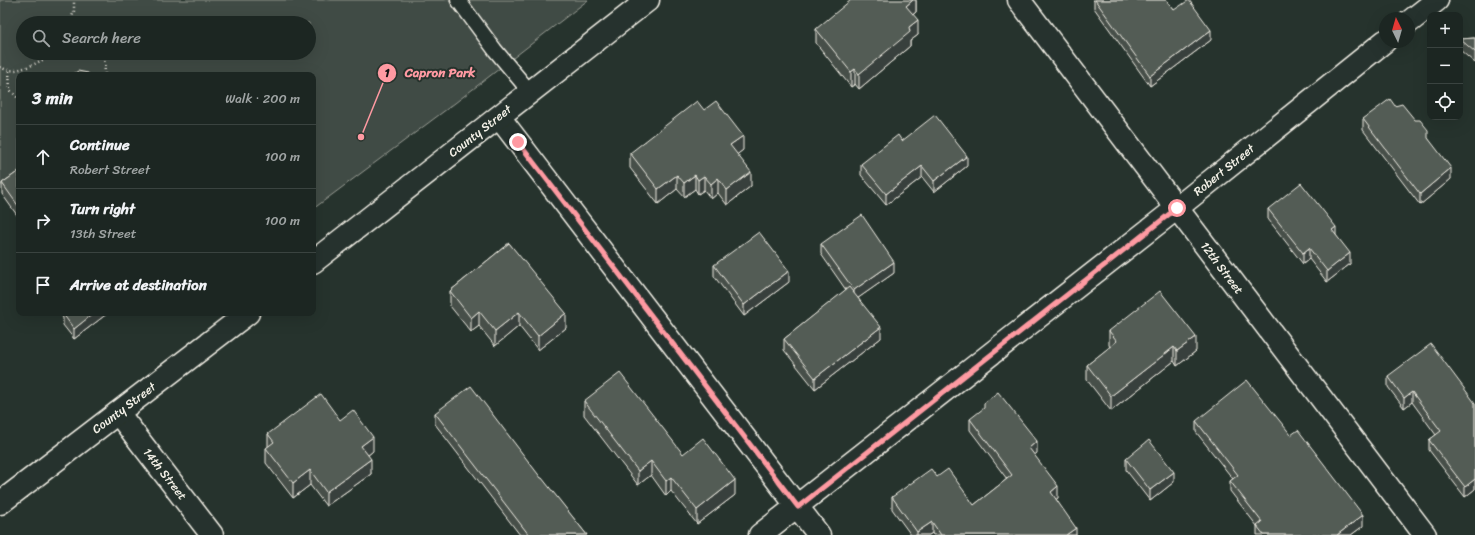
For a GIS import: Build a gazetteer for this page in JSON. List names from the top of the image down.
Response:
{
  "streets": {
    "main road": [
      "County Street",
      "Robert Street",
      "12th Street",
      "14th Street"
    ]
  },
  "crossings": [
    ["County Street", "14th Street"],
    ["Robert Street", "12th Street"]
  ],
  "places": ["Capron Park"],
  "north": "top",
  "page": {
    "map_buttons": ["+", "−"],
    "search": "Search here",
    "heading": ["3 min", "Walk · 200 m"],
    "list": [
      ["Continue", "Robert Street", "100 m"],
      ["Turn right", "13th Street", "100 m"],
      "Arrive at destination"
    ]
  }
}
